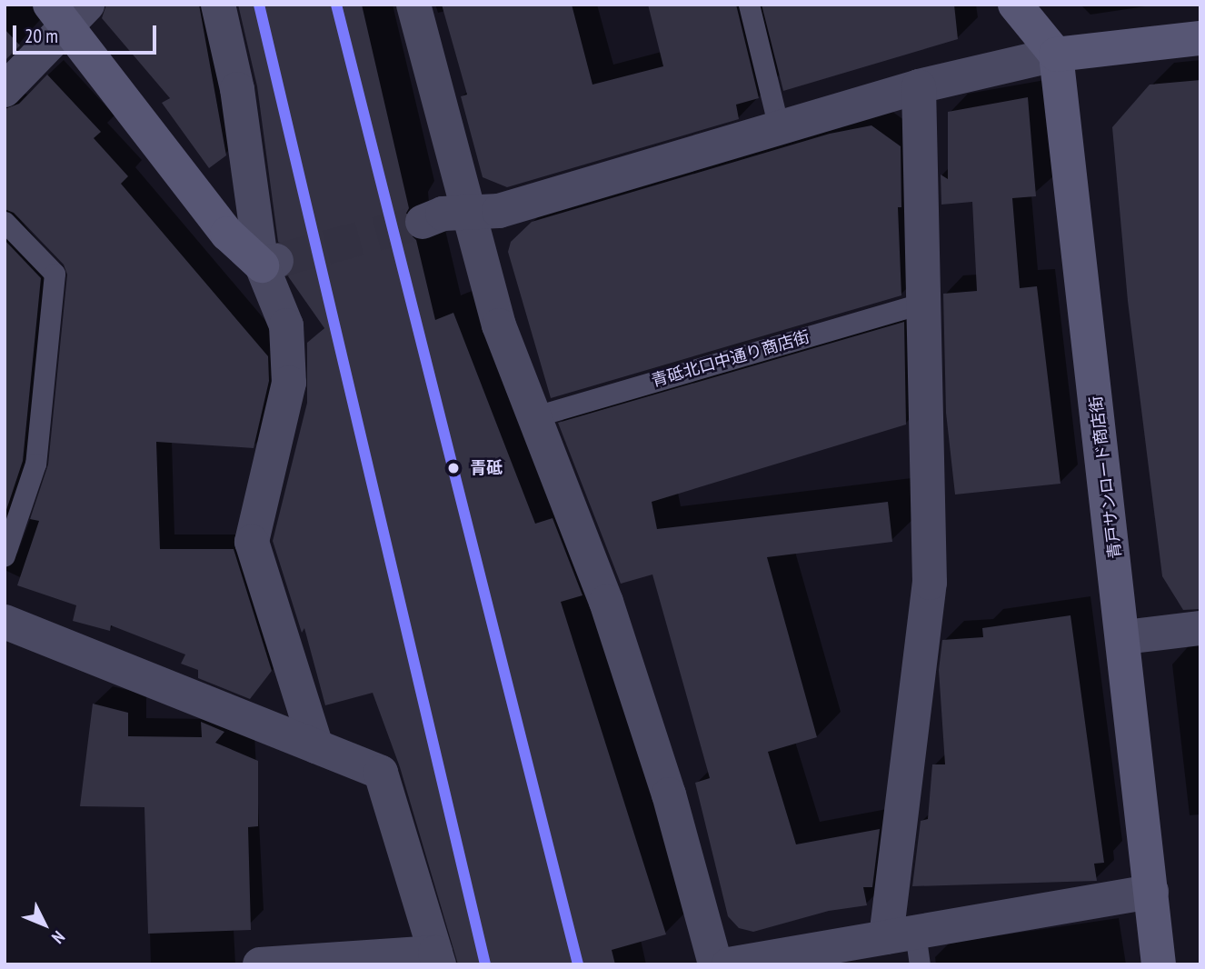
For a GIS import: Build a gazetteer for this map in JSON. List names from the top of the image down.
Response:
{
  "streets": {
    "street": ["青戸サンロード商店街"],
    "lane": ["青砥北口中通り商店街"]
  },
  "places": ["青砥"],
  "scale_bar": "20 m",
  "north": "bottom right"
}
